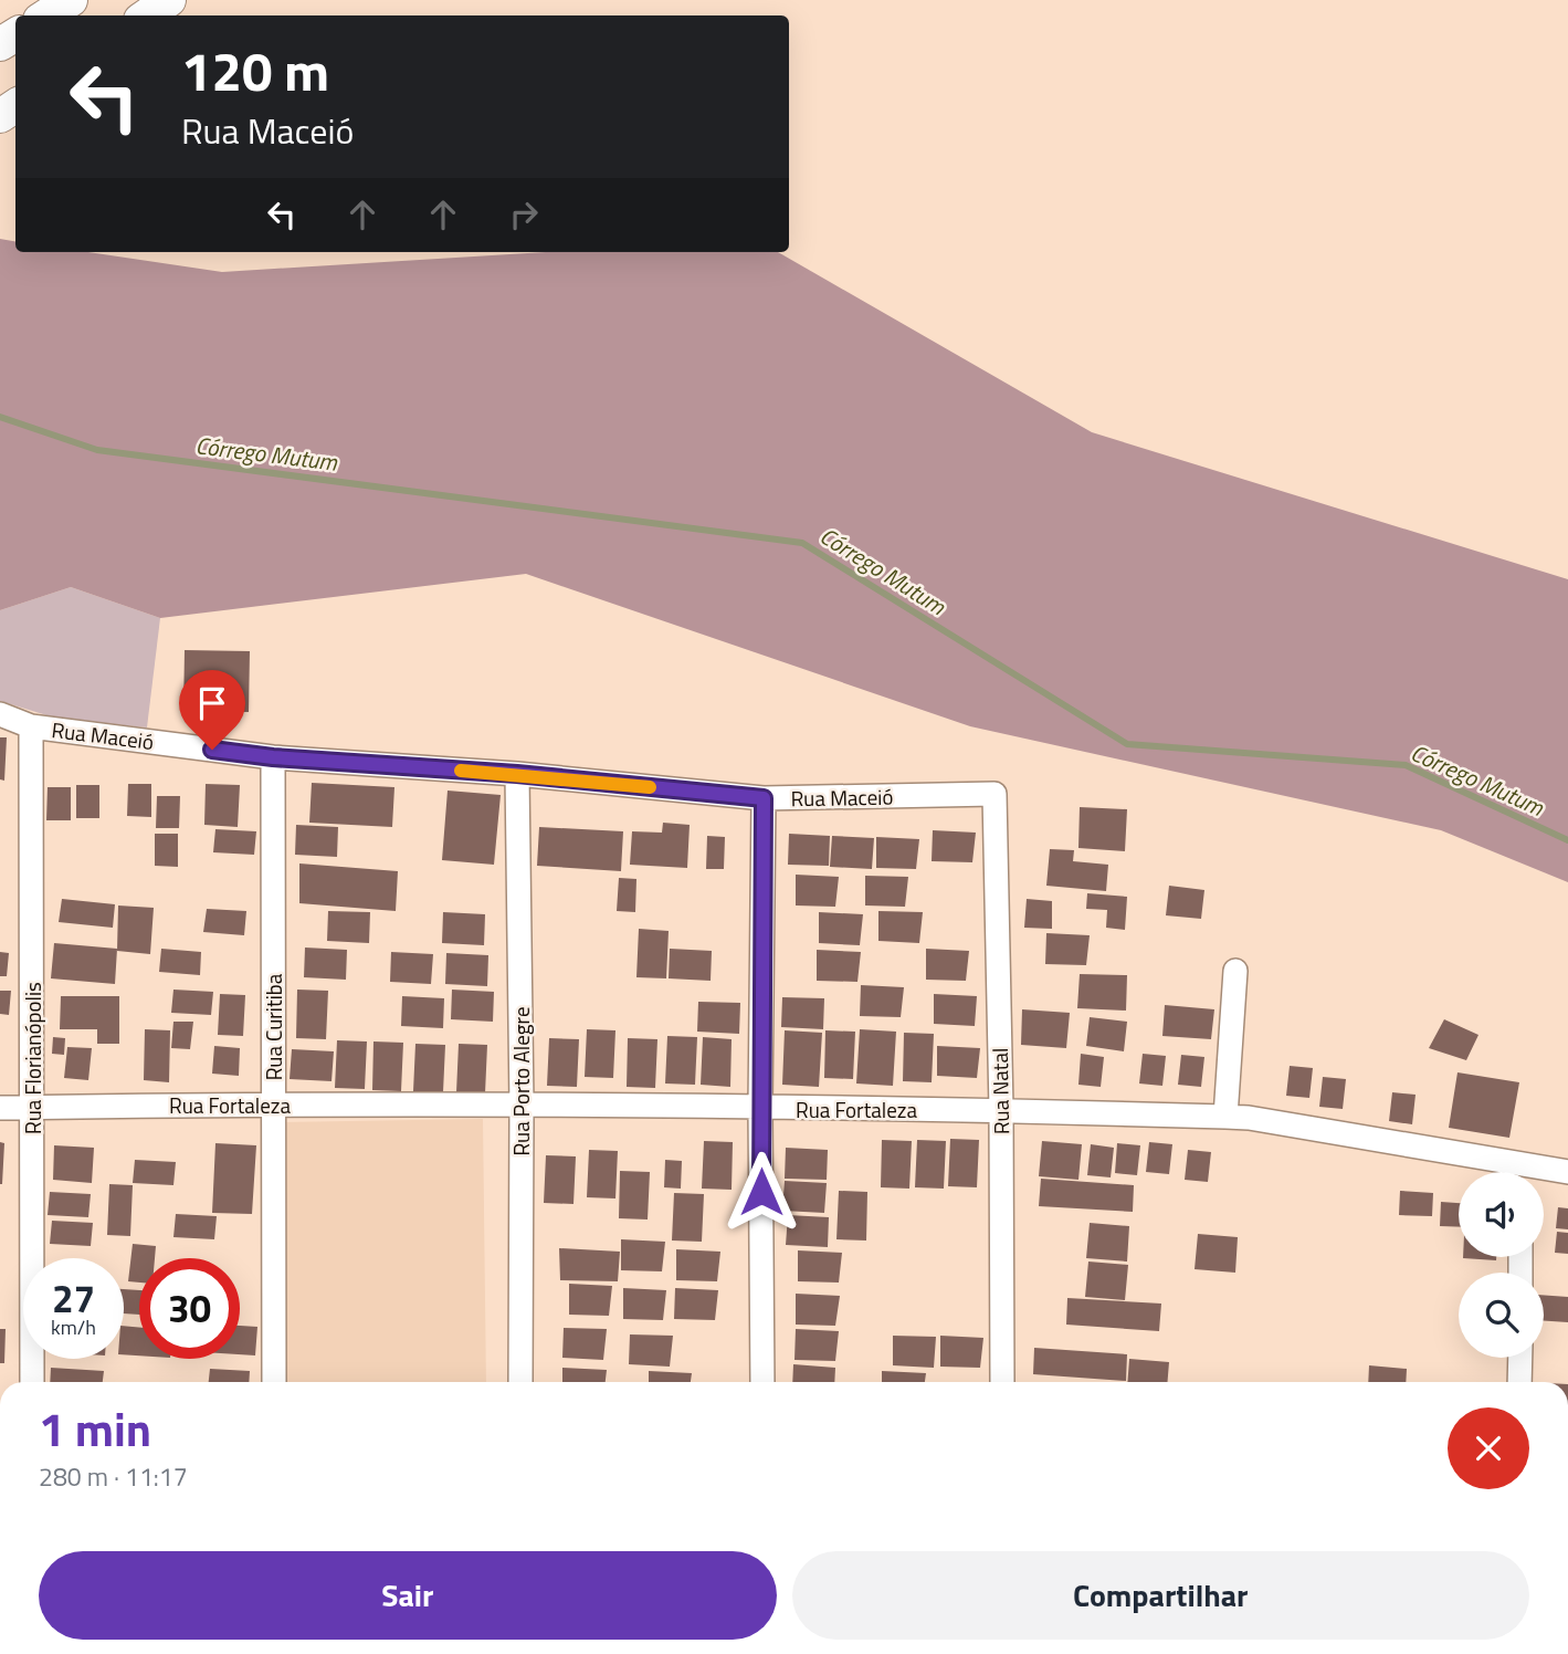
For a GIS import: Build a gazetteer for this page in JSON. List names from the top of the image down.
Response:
{
  "streets": {
    "street": [
      "Rua Maceió",
      "Rua Curitiba",
      "Rua Florianópolis",
      "Rua Porto Alegre",
      "Rua Natal",
      "Rua Fortaleza"
    ]
  },
  "crossings": [
    ["Rua Maceió", "Rua Curitiba"],
    ["Rua Maceió", "Rua Florianópolis"],
    ["Rua Maceió", "Rua Porto Alegre"],
    ["Rua Maceió", "Rua Natal"],
    ["Rua Curitiba", "Rua Fortaleza"],
    ["Rua Florianópolis", "Rua Fortaleza"],
    ["Rua Porto Alegre", "Rua Fortaleza"],
    ["Rua Natal", "Rua Fortaleza"]
  ],
  "water": ["Córrego Mutum"],
  "page": {
    "turn": ["120 m", "Rua Maceió"],
    "speed": "27 km/h",
    "limit": "30",
    "heading": ["1 min", "280 m · 11:17"],
    "buttons": ["Sair", "Compartilhar"]
  }
}
